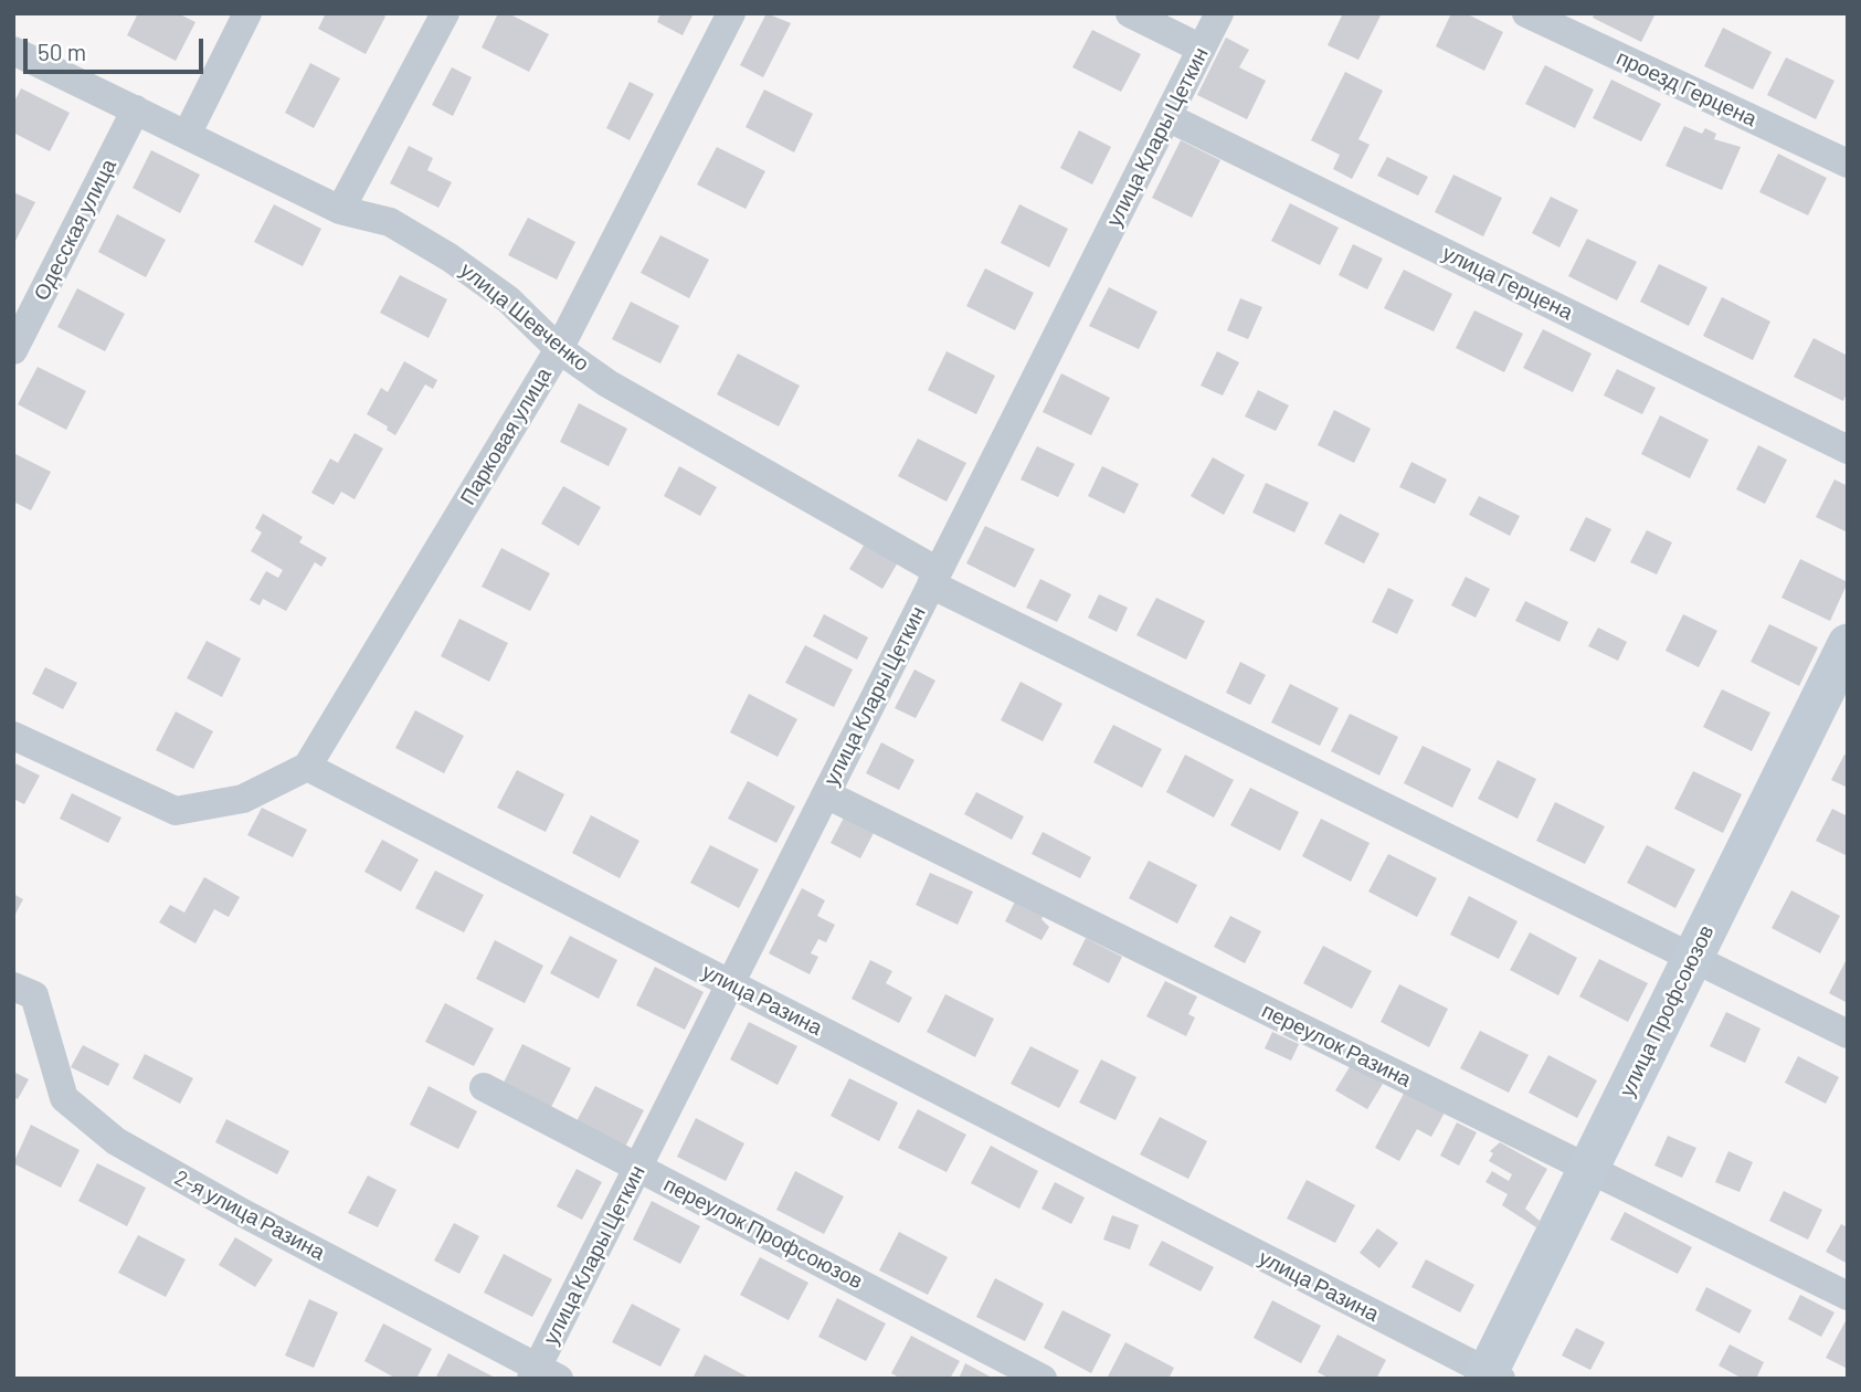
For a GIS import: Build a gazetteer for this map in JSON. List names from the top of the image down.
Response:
{
  "streets": {
    "street": [
      "проезд Герцена",
      "улица Клары Цеткин",
      "Одесская улица",
      "улица Герцена",
      "улица Шевченко",
      "Парковая улица",
      "улица Разина",
      "улица Профсоюзов",
      "переулок Разина",
      "2-я улица Разина",
      "переулок Профсоюзов"
    ]
  },
  "crossings": [
    ["улица Клары Цеткин", "улица Герцена"],
    ["улица Клары Цеткин", "улица Шевченко"],
    ["улица Клары Цеткин", "улица Разина"],
    ["улица Клары Цеткин", "переулок Разина"],
    ["улица Клары Цеткин", "2-я улица Разина"],
    ["улица Клары Цеткин", "переулок Профсоюзов"],
    ["Одесская улица", "улица Шевченко"],
    ["улица Шевченко", "Парковая улица"],
    ["улица Шевченко", "улица Профсоюзов"],
    ["Парковая улица", "улица Разина"],
    ["улица Разина", "улица Профсоюзов"],
    ["улица Профсоюзов", "переулок Разина"]
  ],
  "scale_bar": "50 m"
}
